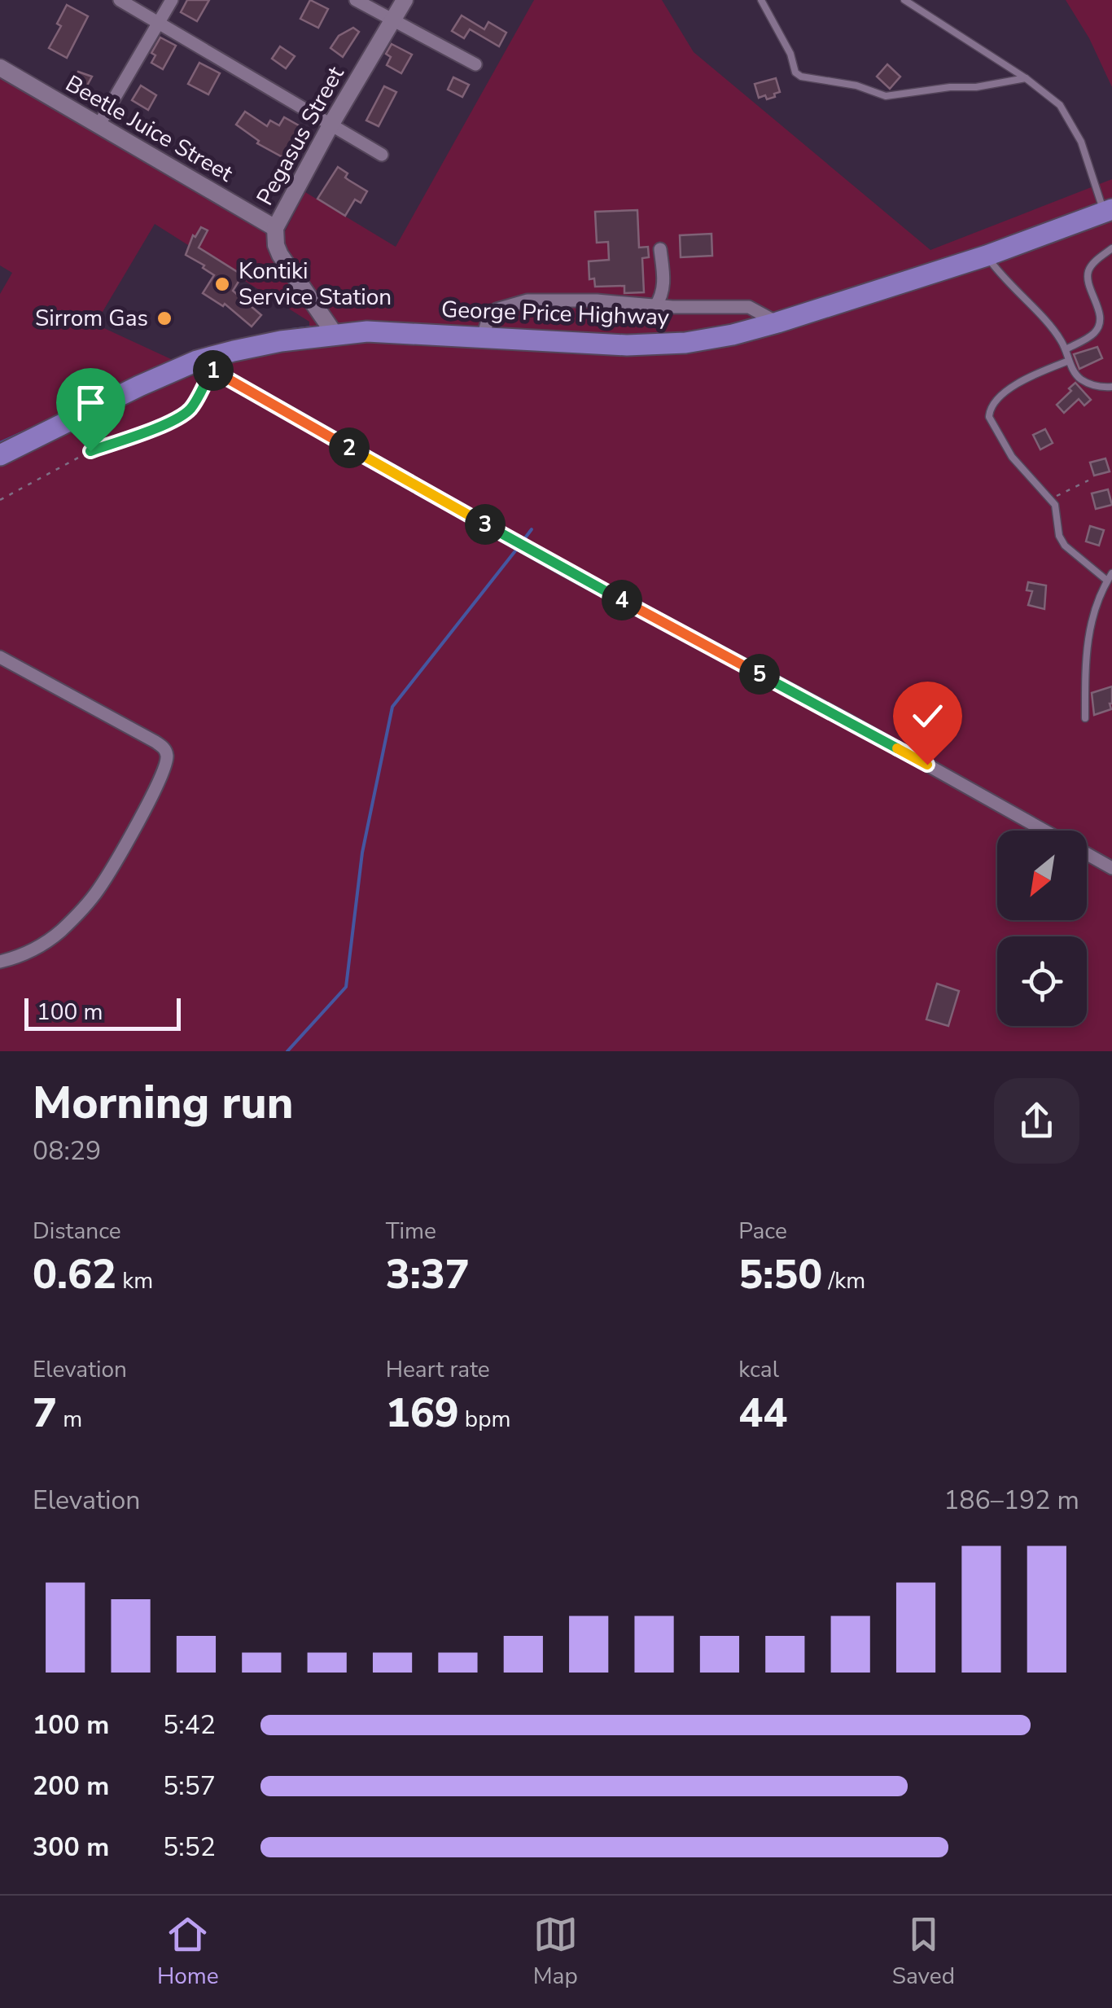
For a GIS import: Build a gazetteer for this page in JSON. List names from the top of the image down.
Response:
{
  "streets": {
    "highway": ["George Price Highway"],
    "street": ["Beetle Juice Street", "Pegasus Street"]
  },
  "crossings": [
    ["Beetle Juice Street", "Pegasus Street"],
    ["Pegasus Street", "George Price Highway"]
  ],
  "places": ["Kontiki Service Station", "Sirrom Gas"],
  "scale_bar": "100 m",
  "north": "bottom left",
  "page": {
    "pins": [
      "1",
      "2",
      "3",
      "4",
      "5"
    ],
    "scale": "100 m",
    "heading": ["Morning run", "08:29"],
    "stats": [
      ["Distance", "0.62 km"],
      ["Time", "3:37"],
      ["Pace", "5:50 /km"],
      ["Elevation", "7 m"],
      ["Heart rate", "169 bpm"],
      ["kcal", "44"]
    ],
    "chart": ["Elevation", "186–192 m"],
    "list": [
      {
        "name": "100 m",
        "note": "5:42"
      },
      {
        "name": "200 m",
        "note": "5:57"
      },
      {
        "name": "300 m",
        "note": "5:52"
      }
    ],
    "tabs": ["Home", "Map", "Saved"]
  }
}
